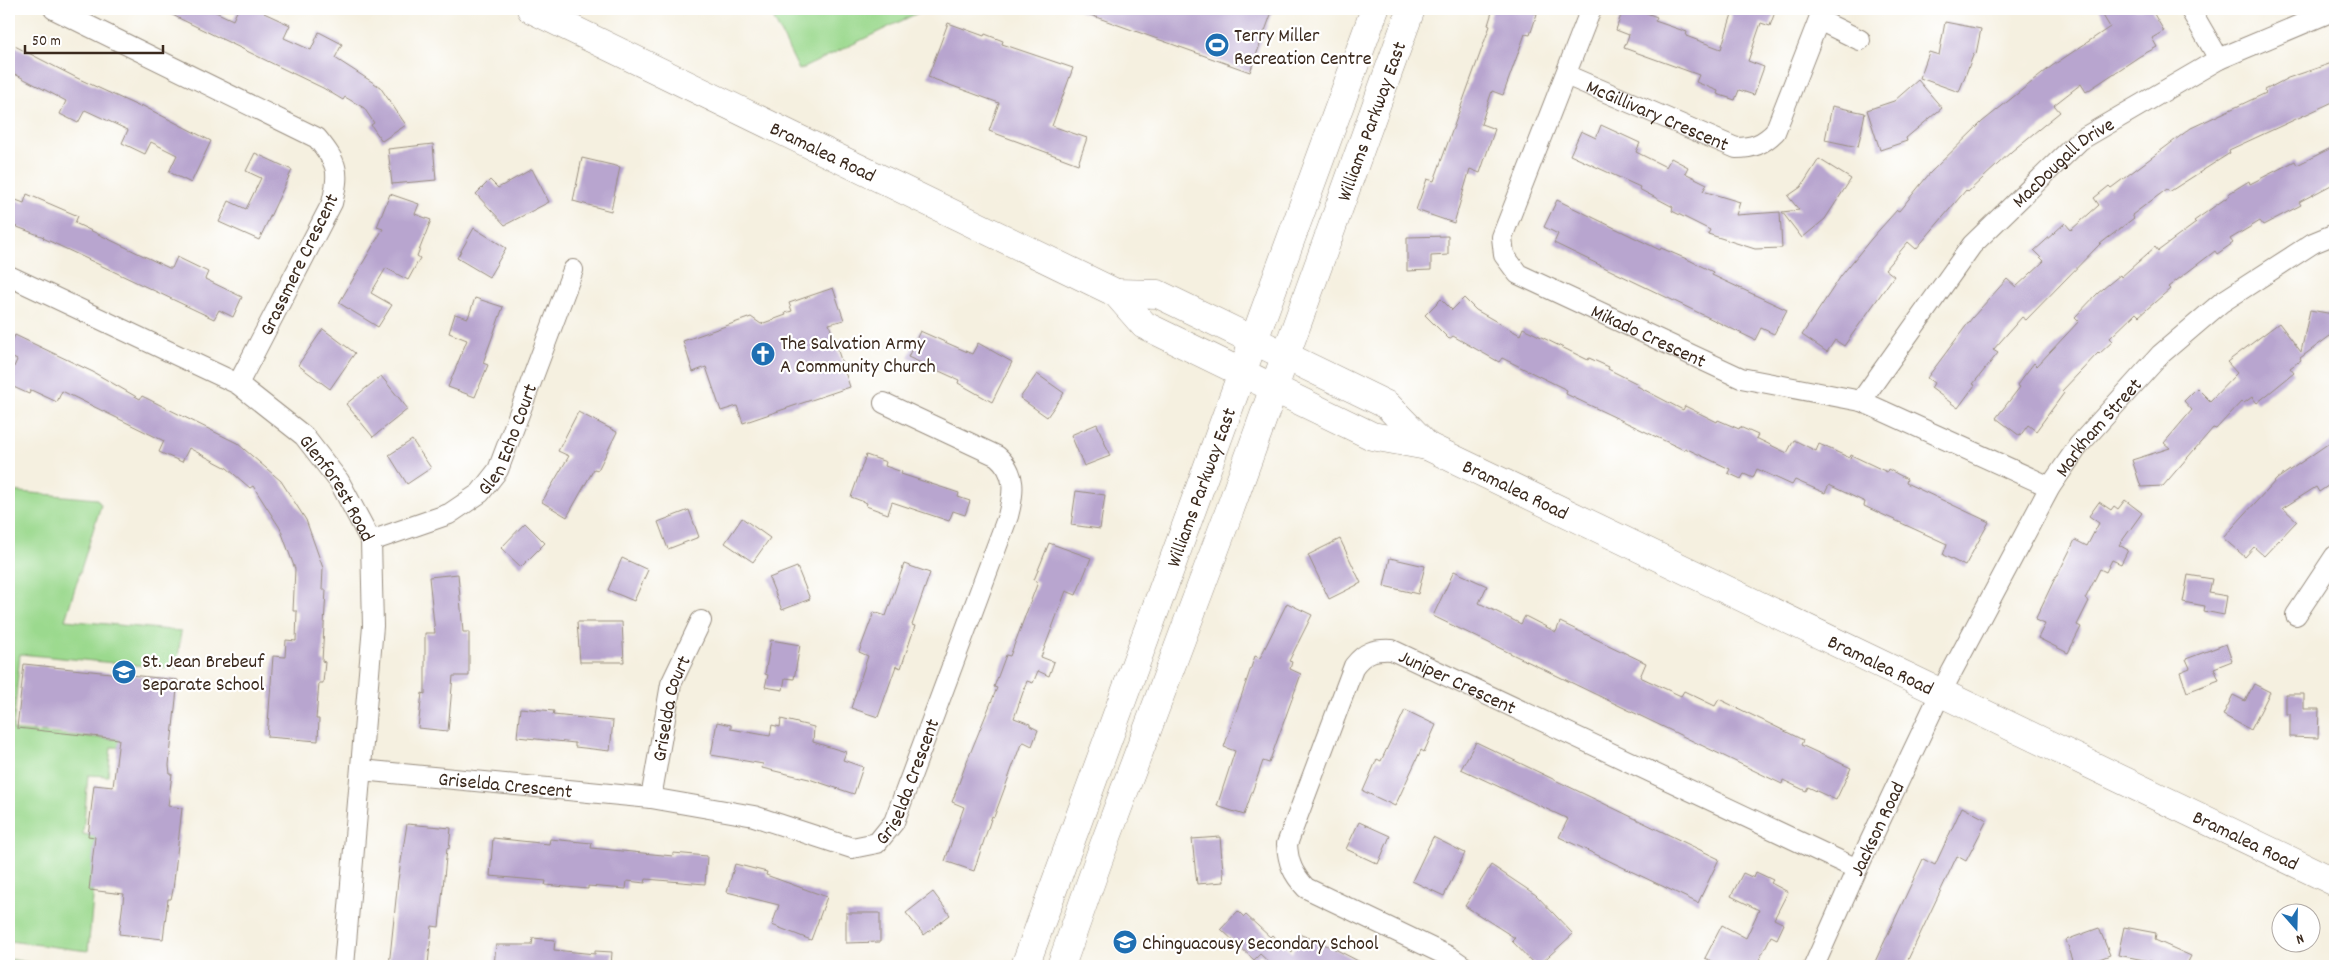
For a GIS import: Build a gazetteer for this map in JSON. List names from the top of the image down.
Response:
{
  "streets": {
    "main road": ["Williams Parkway East", "Bramalea Road"],
    "street": [
      "McGillivary Crescent",
      "MacDougall Drive",
      "Grassmere Crescent",
      "Mikado Crescent",
      "Markham Street",
      "Glen Echo Court",
      "Glenforest Road",
      "Juniper Crescent",
      "Griselda Court",
      "Griselda Crescent",
      "Jackson Road"
    ]
  },
  "crossings": [
    ["McGillivary Crescent", "Mikado Crescent"],
    ["Williams Parkway East", "Bramalea Road"],
    ["Bramalea Road", "Markham Street"],
    ["Bramalea Road", "Jackson Road"],
    ["MacDougall Drive", "Mikado Crescent"],
    ["Grassmere Crescent", "Glenforest Road"],
    ["Mikado Crescent", "Markham Street"],
    ["Markham Street", "Jackson Road"],
    ["Glen Echo Court", "Glenforest Road"],
    ["Glenforest Road", "Griselda Crescent"],
    ["Juniper Crescent", "Jackson Road"],
    ["Griselda Court", "Griselda Crescent"]
  ],
  "places": {
    "sports": ["Terry Miller Recreation Centre"],
    "church": ["The Salvation Army A Community Church"],
    "school or university": ["St. Jean Brebeuf Separate School", "Chinguacousy Secondary School"]
  },
  "scale_bar": "50 m",
  "north": "bottom"
}
